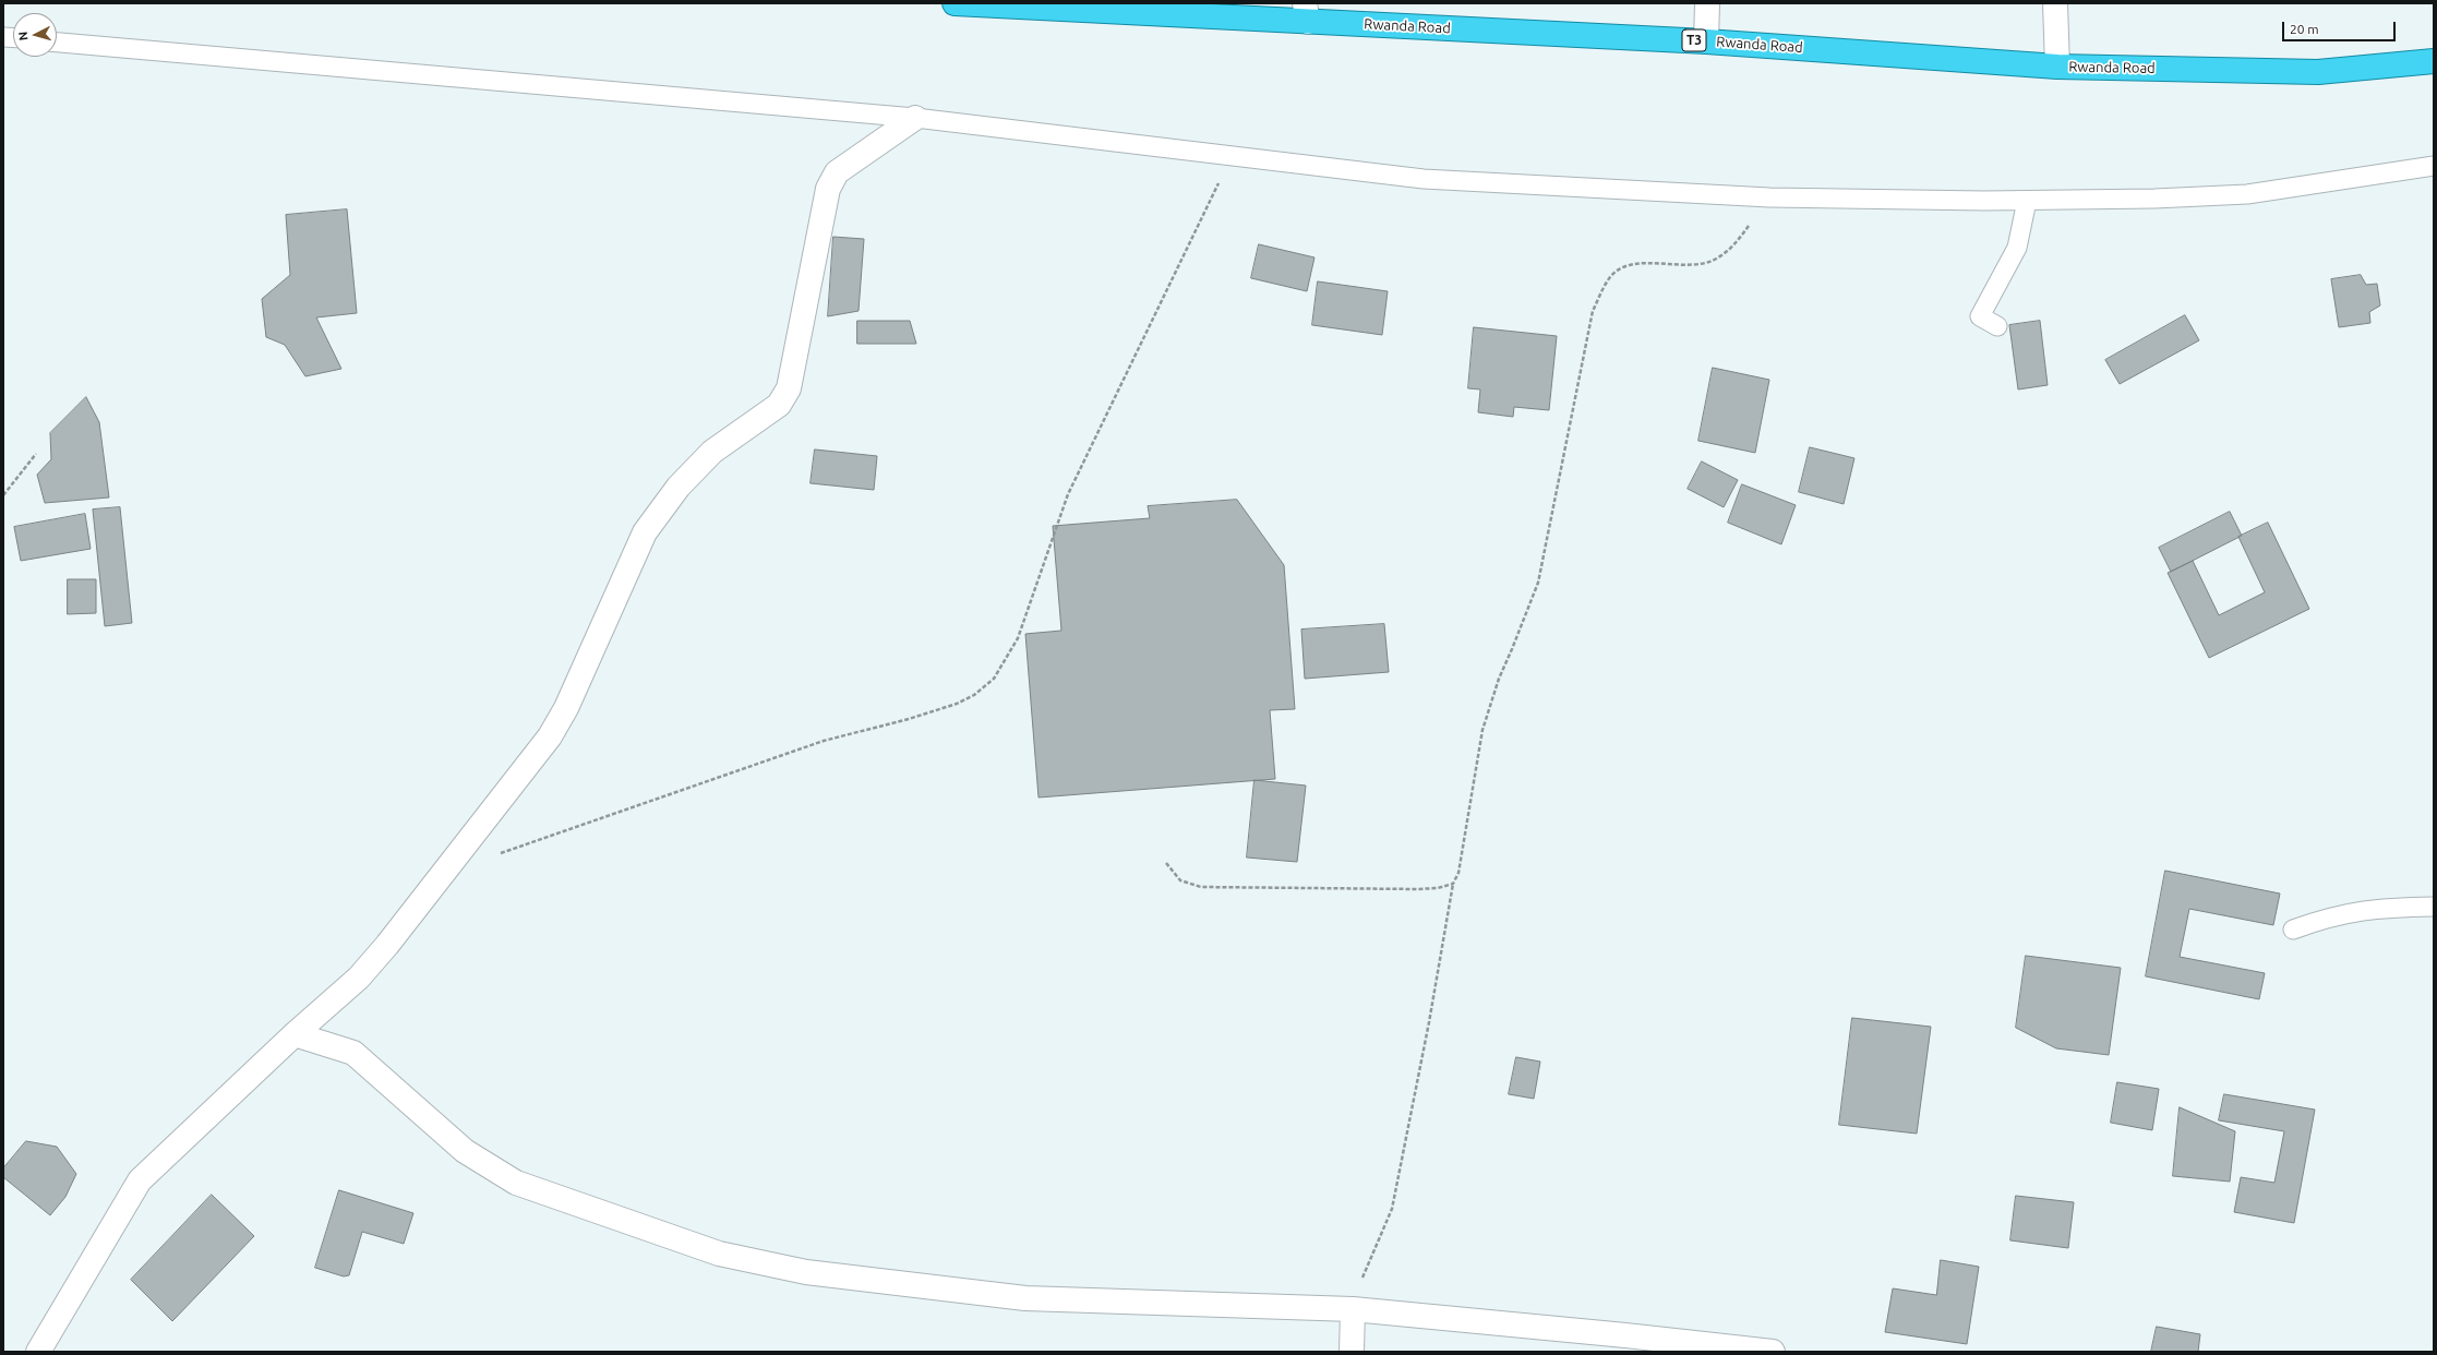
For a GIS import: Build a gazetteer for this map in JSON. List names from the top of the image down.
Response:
{
  "streets": {
    "highway": ["Rwanda Road", "T3"]
  },
  "scale_bar": "20 m",
  "north": "left"
}
